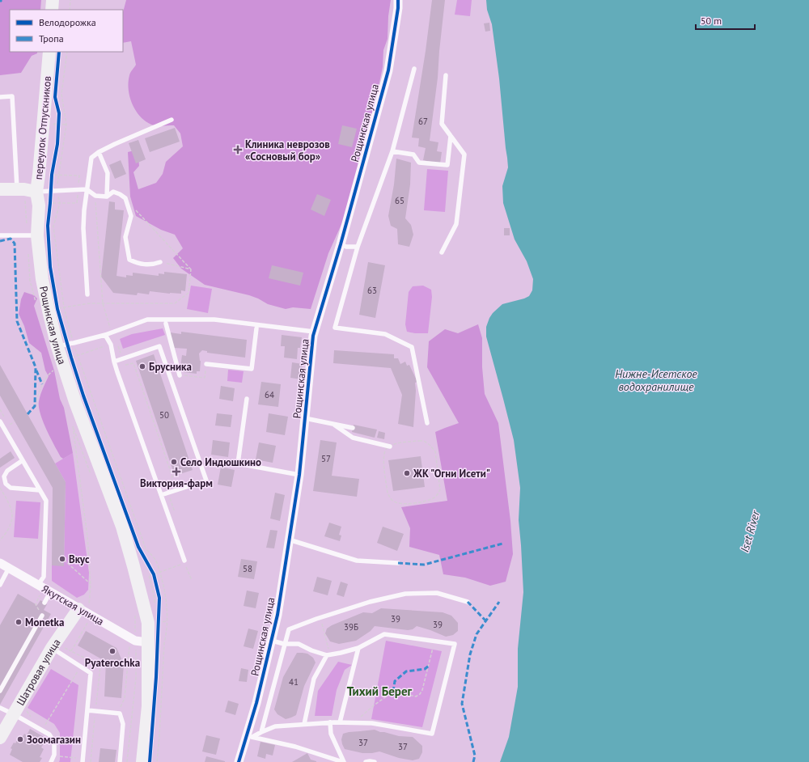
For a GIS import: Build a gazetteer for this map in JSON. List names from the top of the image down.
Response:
{
  "streets": {
    "street": [
      "Рощинская улица",
      "переулок Отпускников",
      "Якутская улица",
      "Шатровая улица"
    ]
  },
  "crossings": [
    ["Рощинская улица", "переулок Отпускников"],
    ["Рощинская улица", "Якутская улица"],
    ["Якутская улица", "Шатровая улица"]
  ],
  "districts": ["Тихий Берег"],
  "water": ["Нижне-Исетское водохранилище", "Iset River"],
  "places": {
    "health": ["Клиника неврозов «Сосновый бор»", "Виктория-фарм"],
    "other": [
      "Брусника",
      "Село Индюшкино",
      "ЖК \"Огни Исети\"",
      "Вкус",
      "Monetka",
      "Pyaterochka",
      "Зоомагазин"
    ]
  },
  "house_numbers": [
    "67",
    "65",
    "63",
    "64",
    "50",
    "57",
    "58",
    "39",
    "39",
    "39Б",
    "41",
    "37",
    "37"
  ],
  "legend": ["Велодорожка", "Тропа"],
  "scale_bar": "50 m"
}
